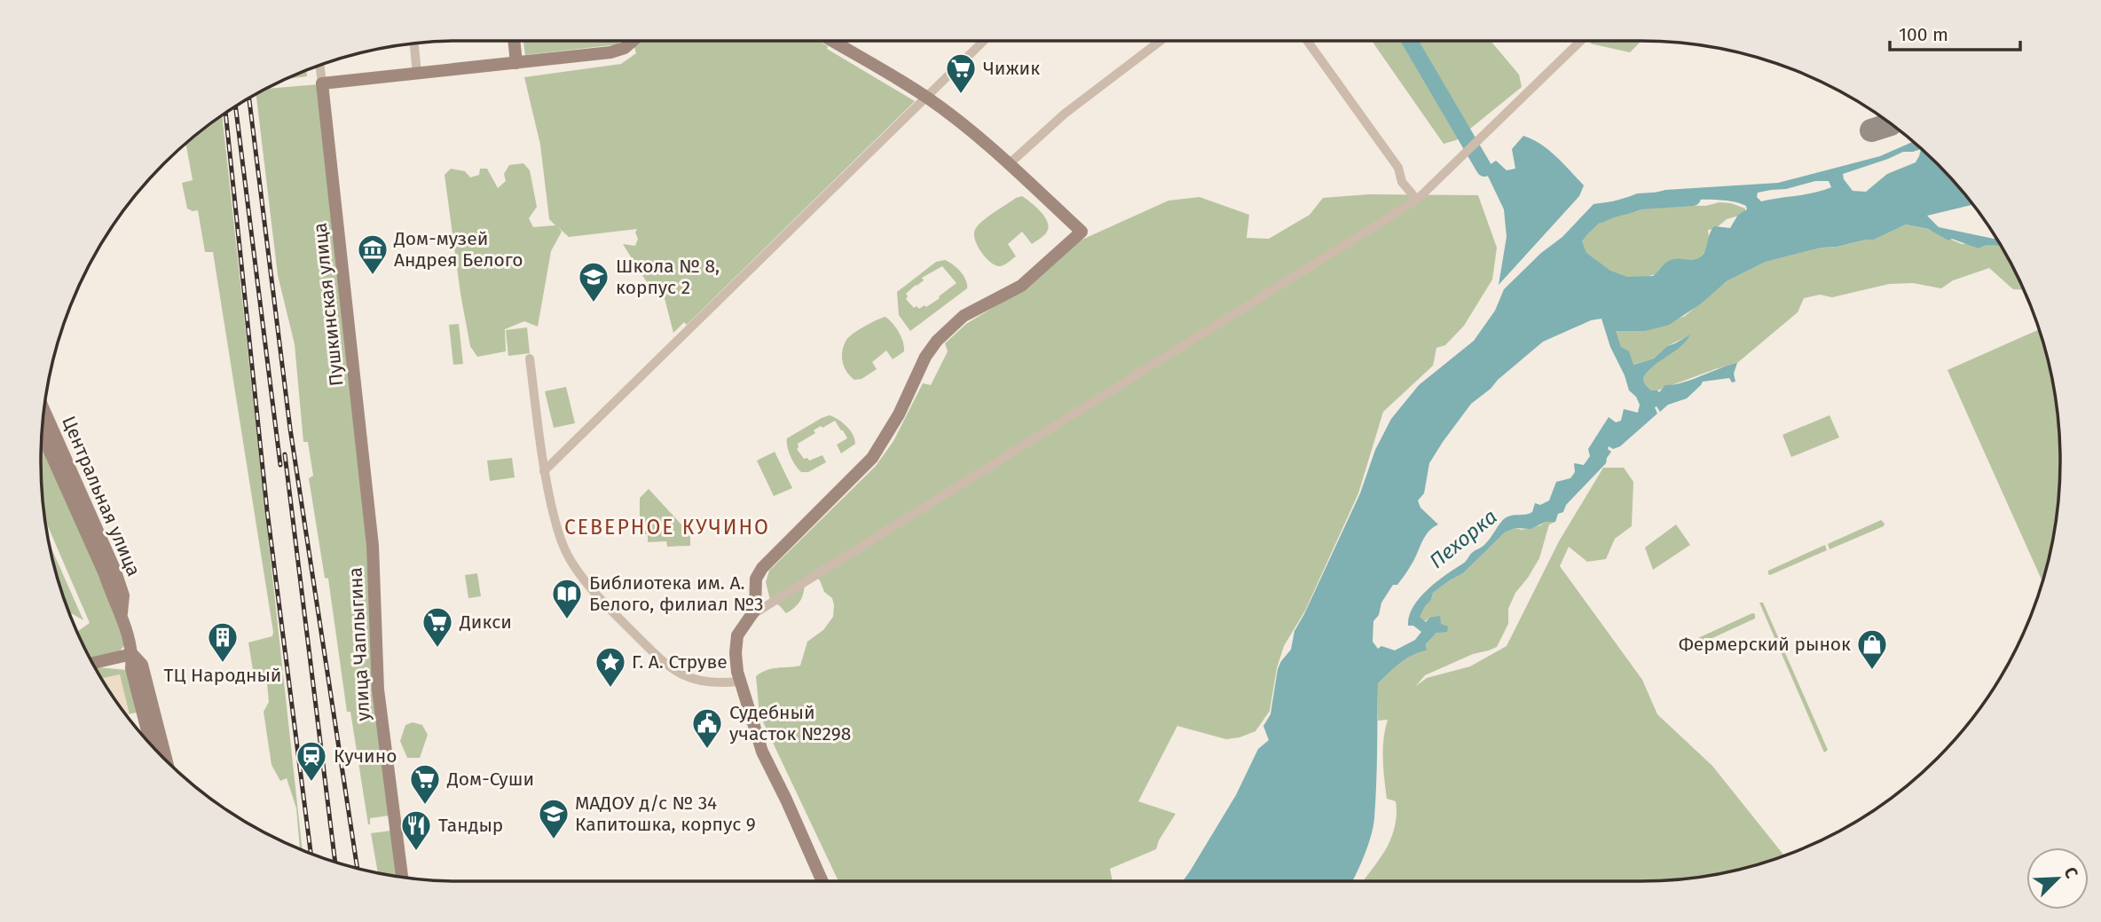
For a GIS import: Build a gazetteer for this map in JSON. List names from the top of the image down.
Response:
{
  "streets": {
    "street": ["Пушкинская улица", "Центральная улица", "улица Чаплыгина"]
  },
  "crossings": [
    ["Пушкинская улица", "улица Чаплыгина"]
  ],
  "districts": ["СЕВЕРНОЕ КУЧИНО"],
  "water": ["Пехорка"],
  "places": {
    "supermarket": ["Чижик", "Дикси", "Дом-Суши"],
    "museum": ["Дом-музей Андрея Белого"],
    "school or university": ["Школа № 8, корпус 2", "МАДОУ д/с № 34 Капитошка, корпус 9"],
    "library": ["Библиотека им. А. Белого, филиал №3"],
    "building": ["ТЦ Народный"],
    "shop": ["Фермерский рынок"],
    "place": ["Г. А. Струве"],
    "public building": ["Судебный участок №298"],
    "station": ["Кучино"],
    "restaurant": ["Тандыр"]
  },
  "scale_bar": "100 m",
  "north": "top right"
}
